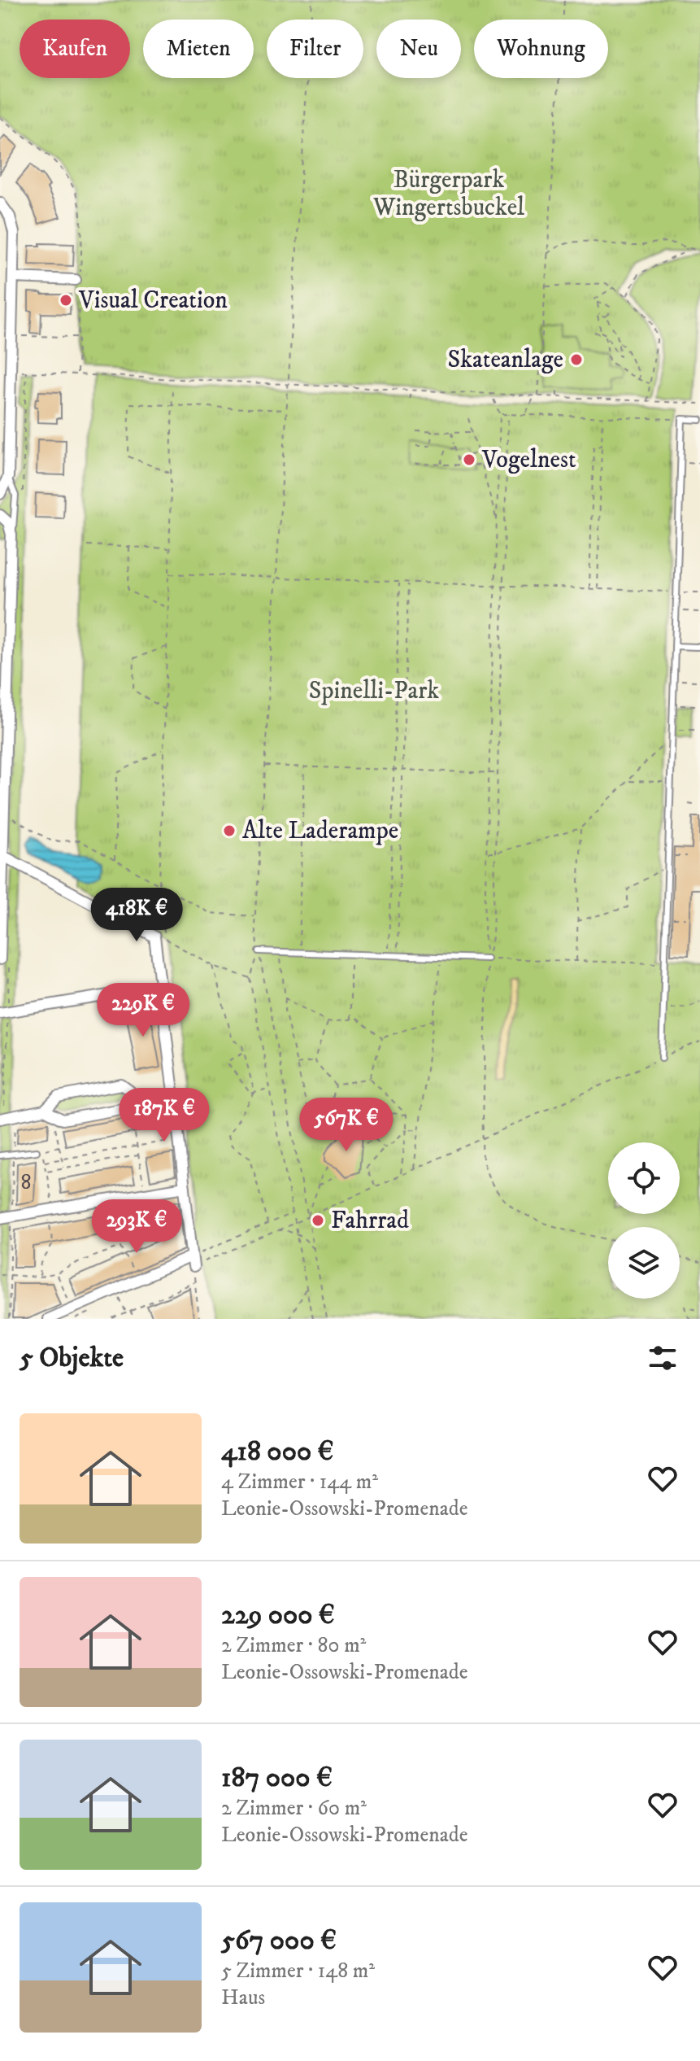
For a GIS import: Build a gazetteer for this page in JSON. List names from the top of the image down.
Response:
{
  "parks": ["Bürgerpark Wingertsbuckel", "Spinelli-Park"],
  "places": [
    "Visual Creation",
    "Skateanlage",
    "Vogelnest",
    "Alte Laderampe",
    "Fahrrad"
  ],
  "house_numbers": ["8"],
  "page": {
    "chip": [
      "Kaufen",
      "Mieten",
      "Filter",
      "Neu",
      "Wohnung"
    ],
    "price": [
      "418K €",
      "229K €",
      "187K €",
      "567K €",
      "293K €"
    ],
    "heading": "5 Objekte",
    "list": [
      {
        "name": "418 000 €",
        "note": "4 Zimmer · 144 m² · Leonie-Ossowski-Promenade"
      },
      {
        "name": "229 000 €",
        "note": "2 Zimmer · 80 m² · Leonie-Ossowski-Promenade"
      },
      {
        "name": "187 000 €",
        "note": "2 Zimmer · 60 m² · Leonie-Ossowski-Promenade"
      },
      {
        "name": "567 000 €",
        "note": "5 Zimmer · 148 m² · Haus"
      }
    ]
  }
}
